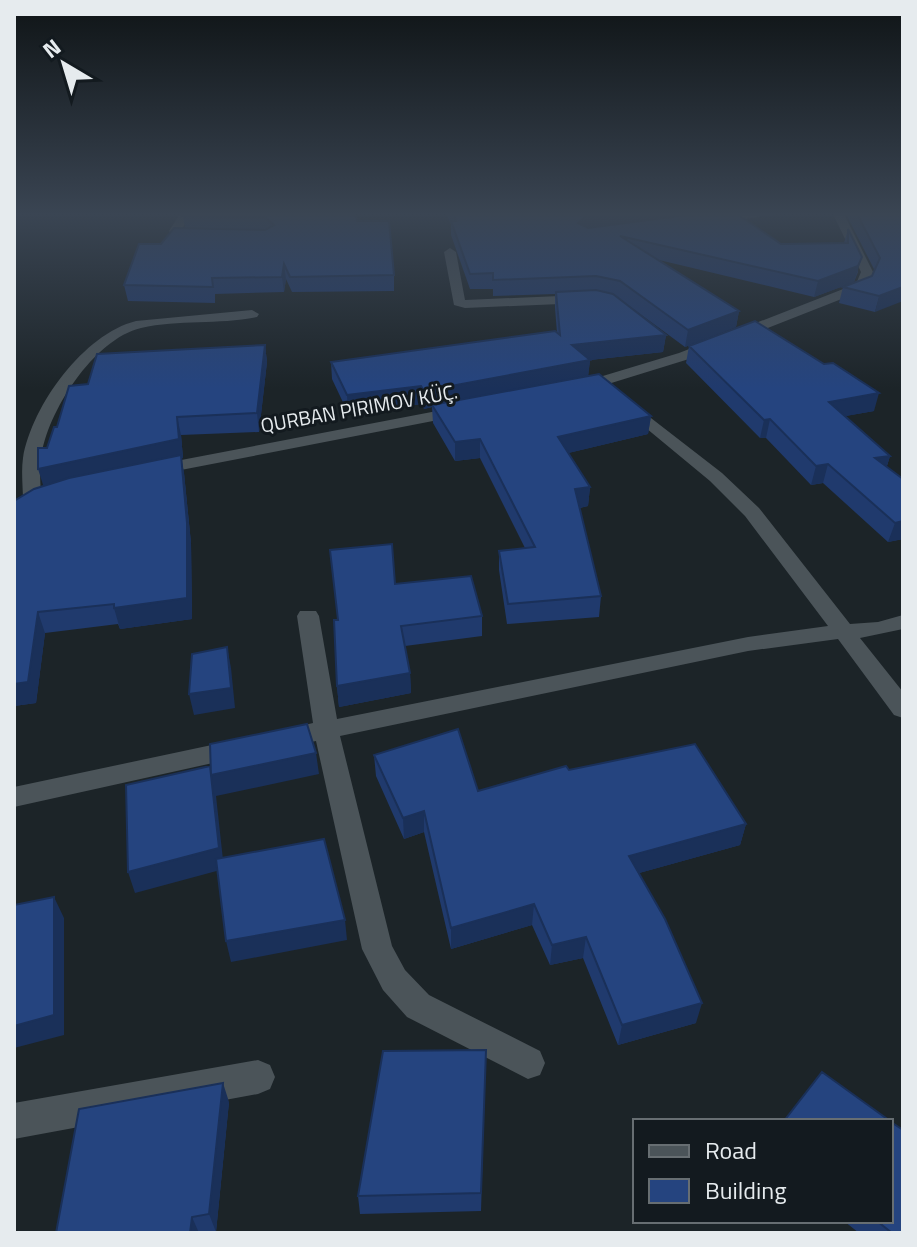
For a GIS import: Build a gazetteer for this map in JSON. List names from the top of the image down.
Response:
{
  "streets": {
    "street": ["QURBAN PIRIMOV KÜÇ."]
  },
  "legend": ["Road", "Building"],
  "north": "top left"
}
